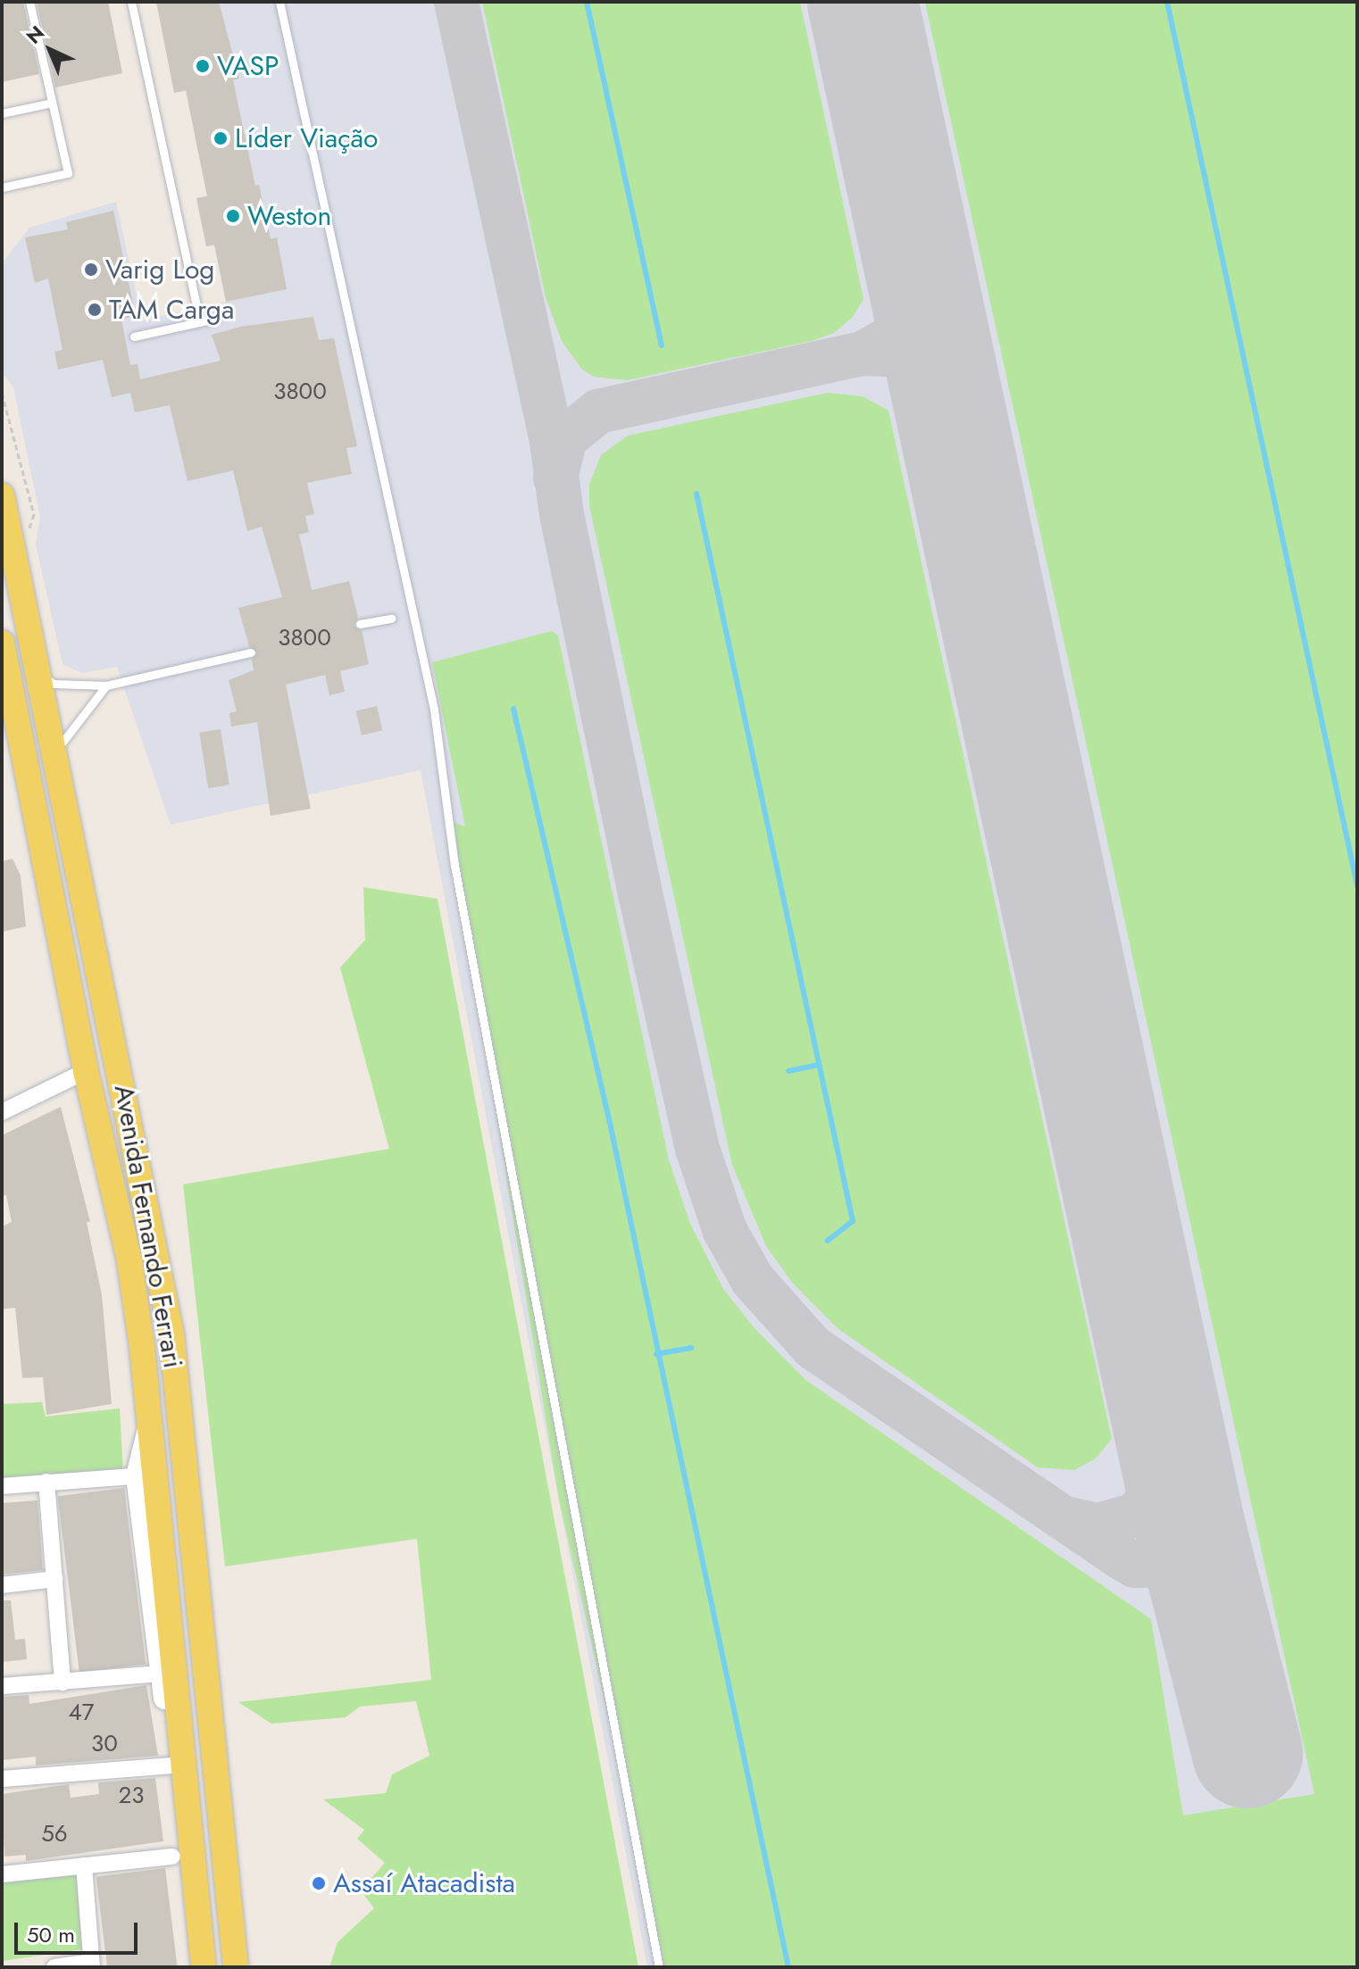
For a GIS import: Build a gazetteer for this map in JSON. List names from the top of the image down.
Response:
{
  "streets": {
    "main road": ["Avenida Fernando Ferrari"]
  },
  "places": [
    "VASP",
    "Líder Viação",
    "Weston",
    "Varig Log",
    "TAM Carga",
    "Assaí Atacadista"
  ],
  "house_numbers": [
    "3800",
    "3800",
    "47",
    "30",
    "23",
    "56"
  ],
  "scale_bar": "50 m",
  "north": "top left"
}
